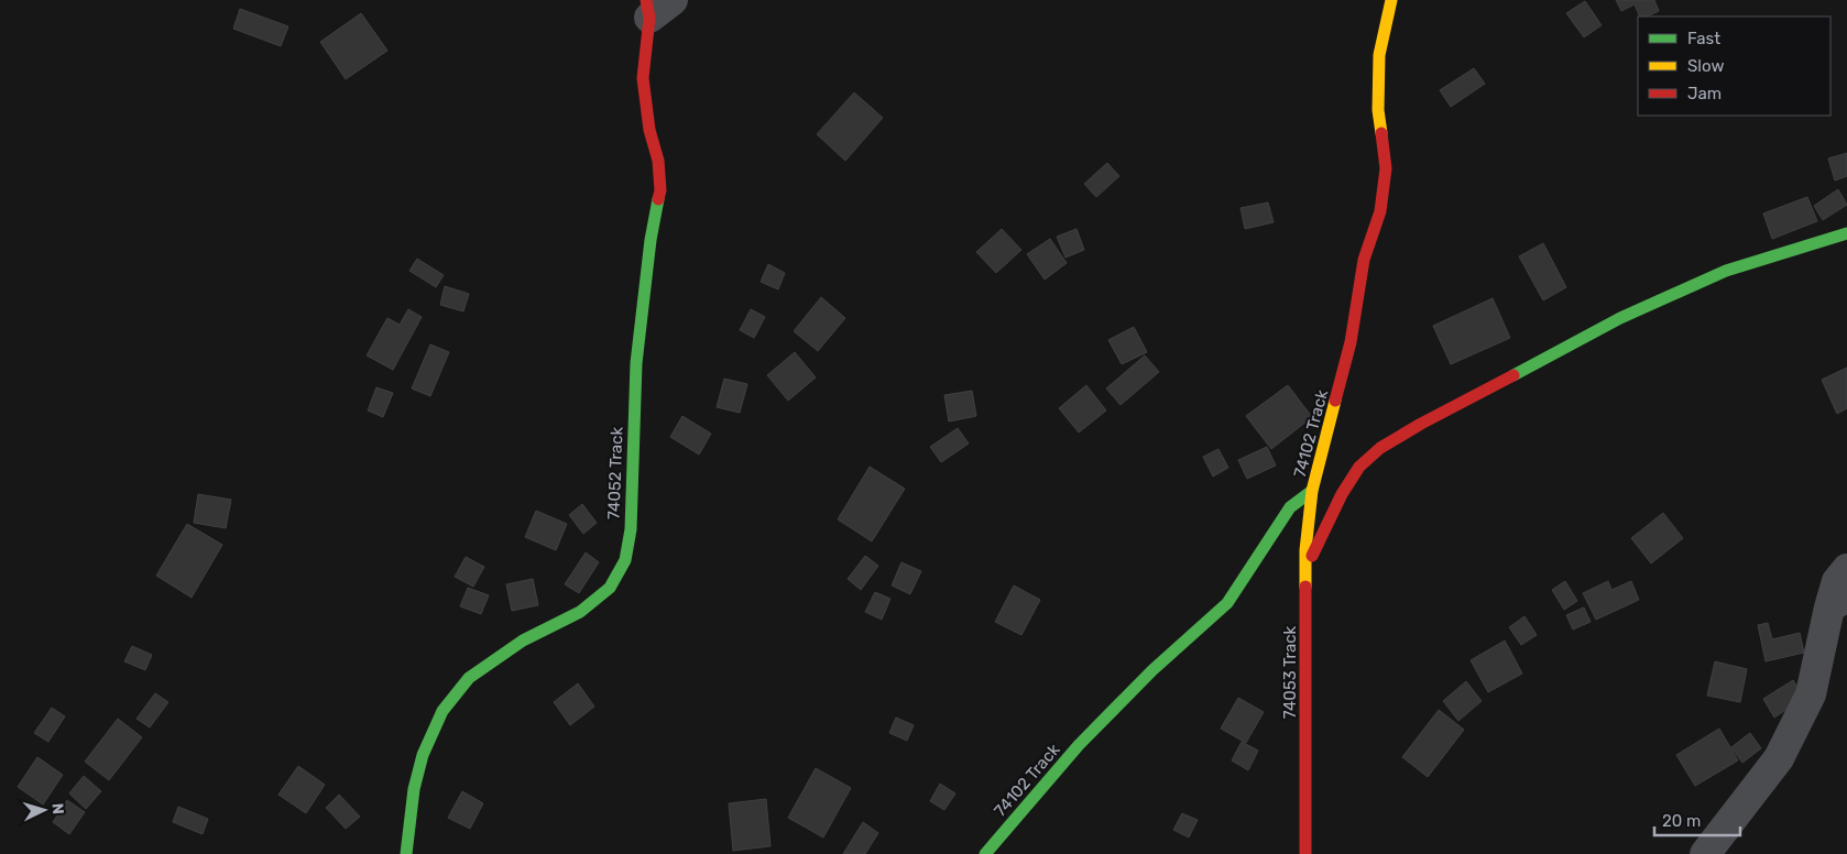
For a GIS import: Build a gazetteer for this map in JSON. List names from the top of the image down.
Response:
{
  "streets": {
    "street": ["74102 Track", "74052 Track", "74053 Track"]
  },
  "crossings": [
    ["74102 Track", "74053 Track"]
  ],
  "legend": ["Fast", "Slow", "Jam"],
  "scale_bar": "20 m",
  "north": "right"
}
